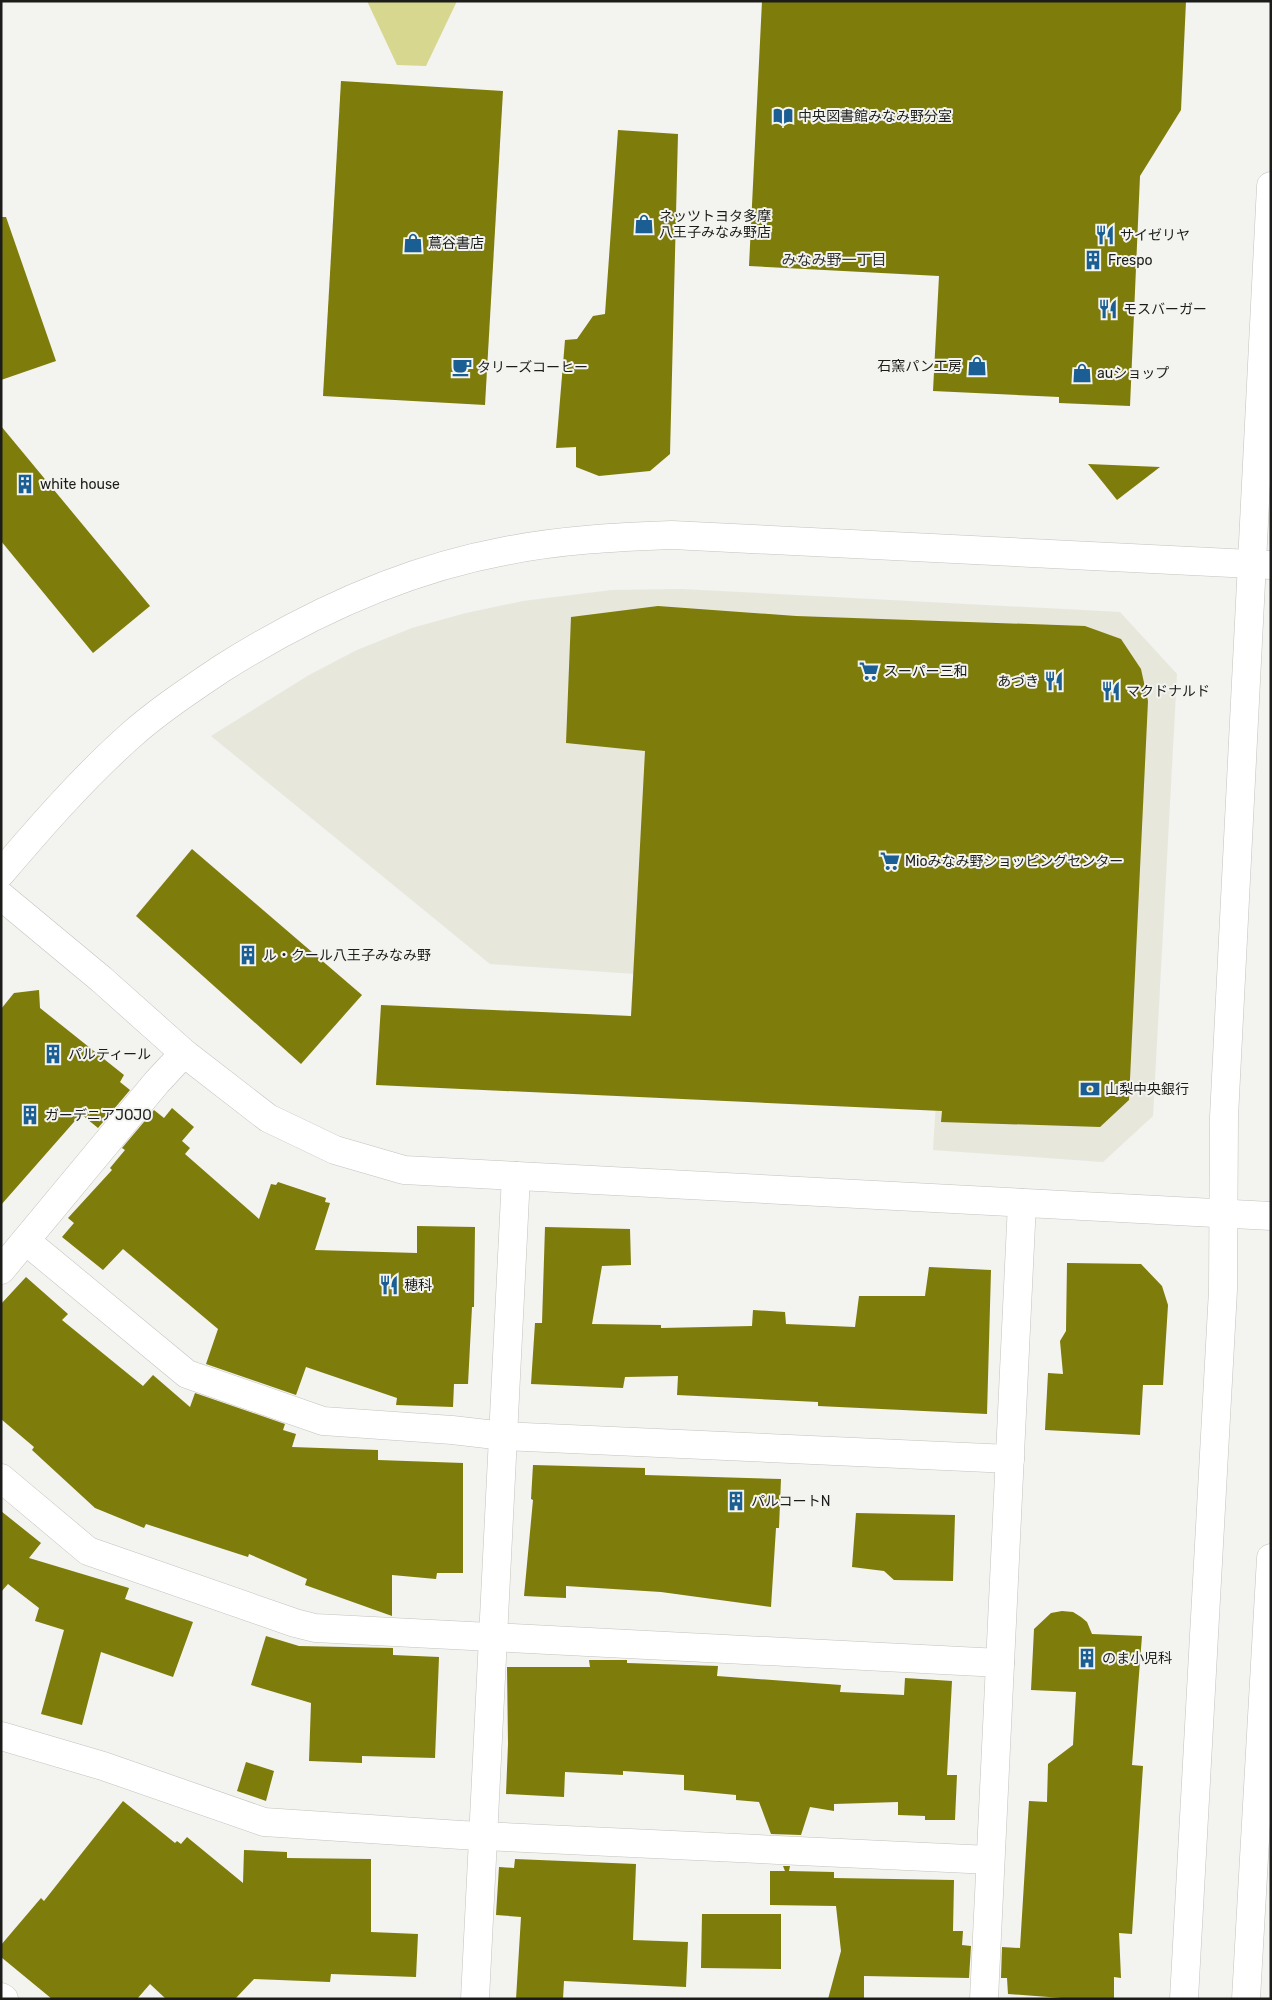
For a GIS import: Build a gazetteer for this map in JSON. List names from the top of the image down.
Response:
{
  "districts": ["みなみ野一丁目"],
  "places": {
    "library": ["中央図書館みなみ野分室"],
    "shop": [
      "ネッツトヨタ多摩 八王子みなみ野店",
      "蔦谷書店",
      "石窯パン工房",
      "auショップ"
    ],
    "restaurant": [
      "サイゼリヤ",
      "モスバーガー",
      "あづき",
      "マクドナルド",
      "穂科"
    ],
    "building": [
      "Frespo",
      "white house",
      "ル・クール八王子みなみ野",
      "パルティール",
      "ガーデニアJOJO",
      "パルコートN",
      "のま小児科"
    ],
    "cafe": ["タリーズコーヒー"],
    "supermarket": ["スーパー三和", "Mioみなみ野ショッピングセンター"],
    "bank": ["山梨中央銀行"]
  }
}
